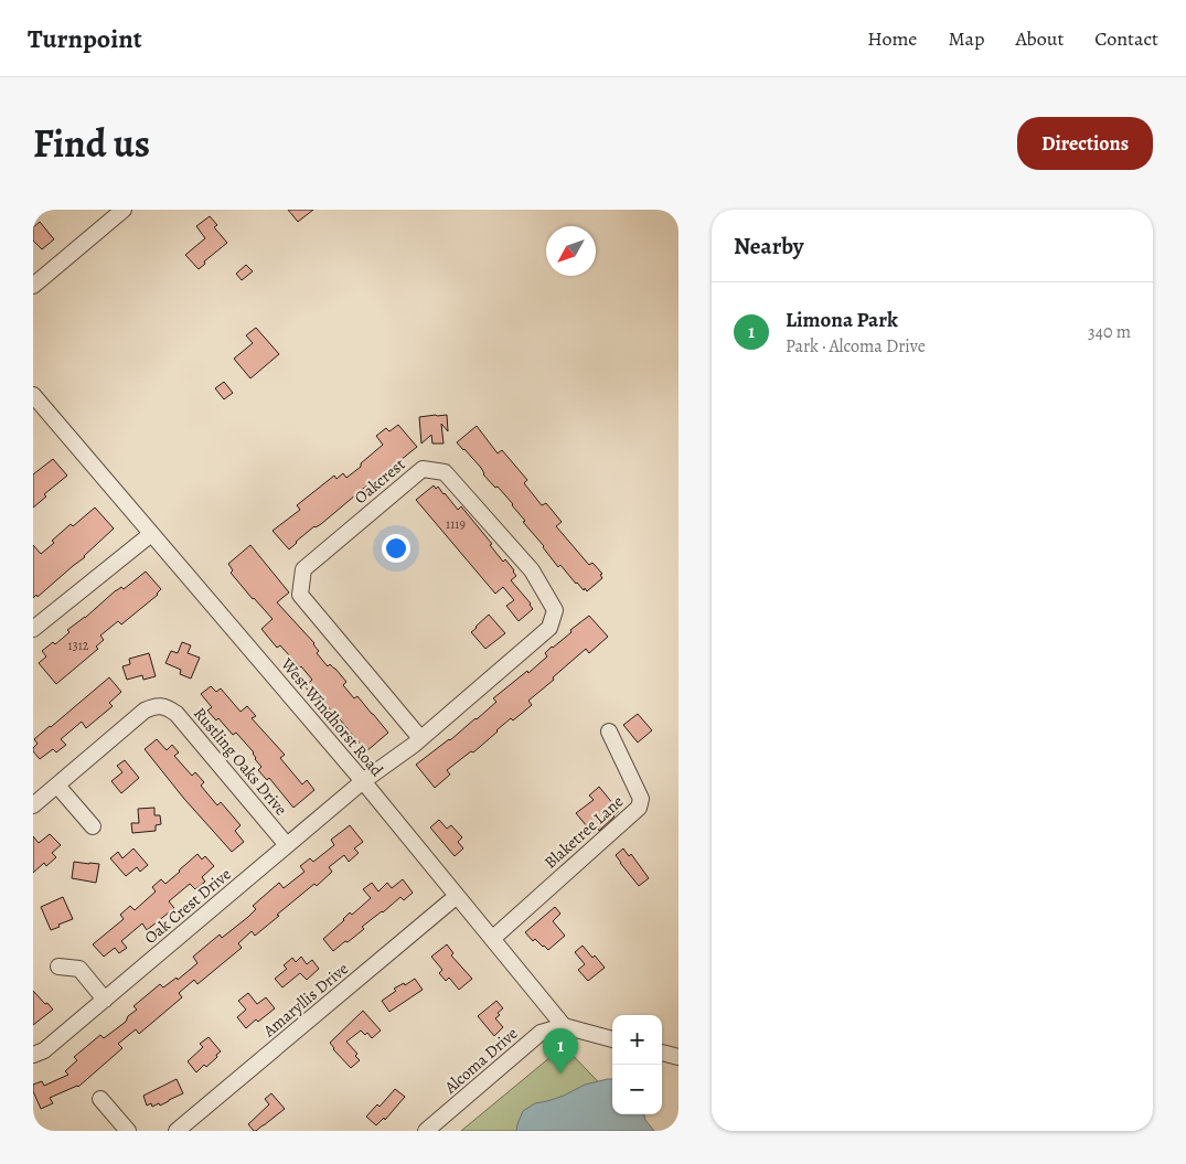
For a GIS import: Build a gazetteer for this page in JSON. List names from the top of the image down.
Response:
{
  "streets": {
    "street": [
      "Oakcrest",
      "West Windhorst Road",
      "Rustling Oaks Drive",
      "Blaketree Lane",
      "Oak Crest Drive",
      "Amaryllis Drive",
      "Alcoma Drive"
    ]
  },
  "crossings": [
    ["Oakcrest", "West Windhorst Road"],
    ["Oakcrest", "Oak Crest Drive"],
    ["West Windhorst Road", "Blaketree Lane"],
    ["West Windhorst Road", "Oak Crest Drive"],
    ["West Windhorst Road", "Amaryllis Drive"],
    ["West Windhorst Road", "Alcoma Drive"],
    ["Rustling Oaks Drive", "Oak Crest Drive"]
  ],
  "house_numbers": ["1119", "1312"],
  "north": "bottom left",
  "page": {
    "header": "Turnpoint",
    "nav": [
      "Home",
      "Map",
      "About",
      "Contact"
    ],
    "title": "Find us",
    "buttons": "Directions",
    "heading": "Nearby",
    "list": [
      {
        "mark": "1",
        "name": "Limona Park",
        "note": "Park · Alcoma Drive",
        "value": "340 m"
      }
    ],
    "map_buttons": ["+", "−"],
    "pins": "1"
  }
}
